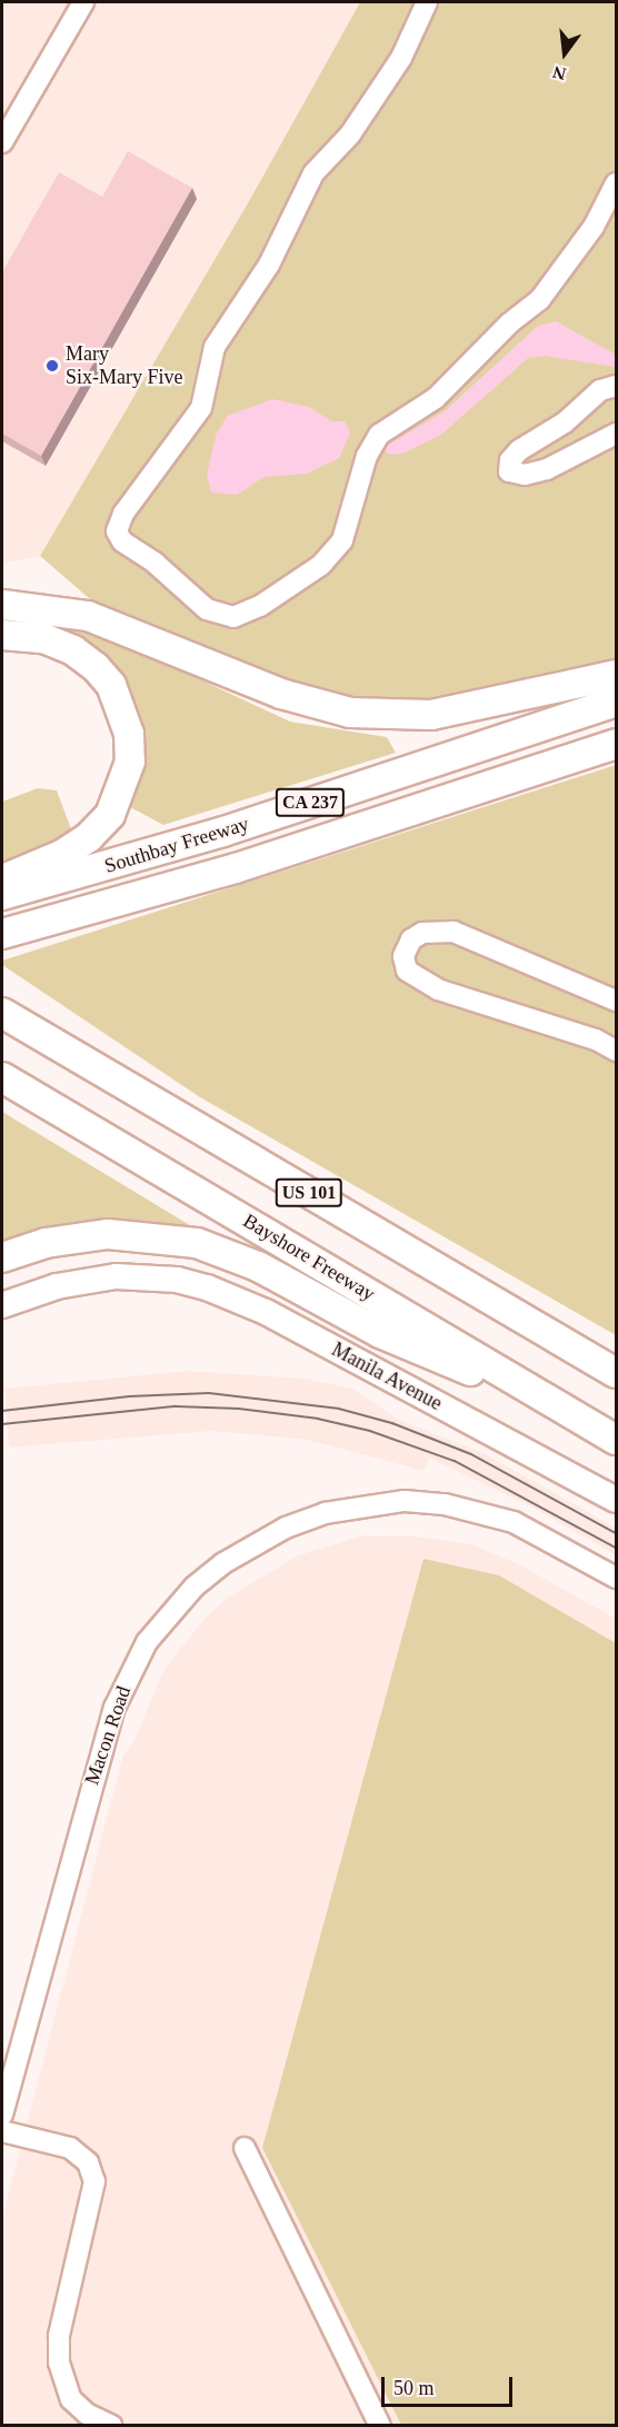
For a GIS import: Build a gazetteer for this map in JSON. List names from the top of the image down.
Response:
{
  "streets": {
    "highway": [
      "CA 237",
      "Southbay Freeway",
      "US 101",
      "Bayshore Freeway"
    ],
    "main road": ["Manila Avenue"],
    "street": ["Macon Road"]
  },
  "places": ["Mary Six-Mary Five"],
  "scale_bar": "50 m",
  "north": "bottom"
}
